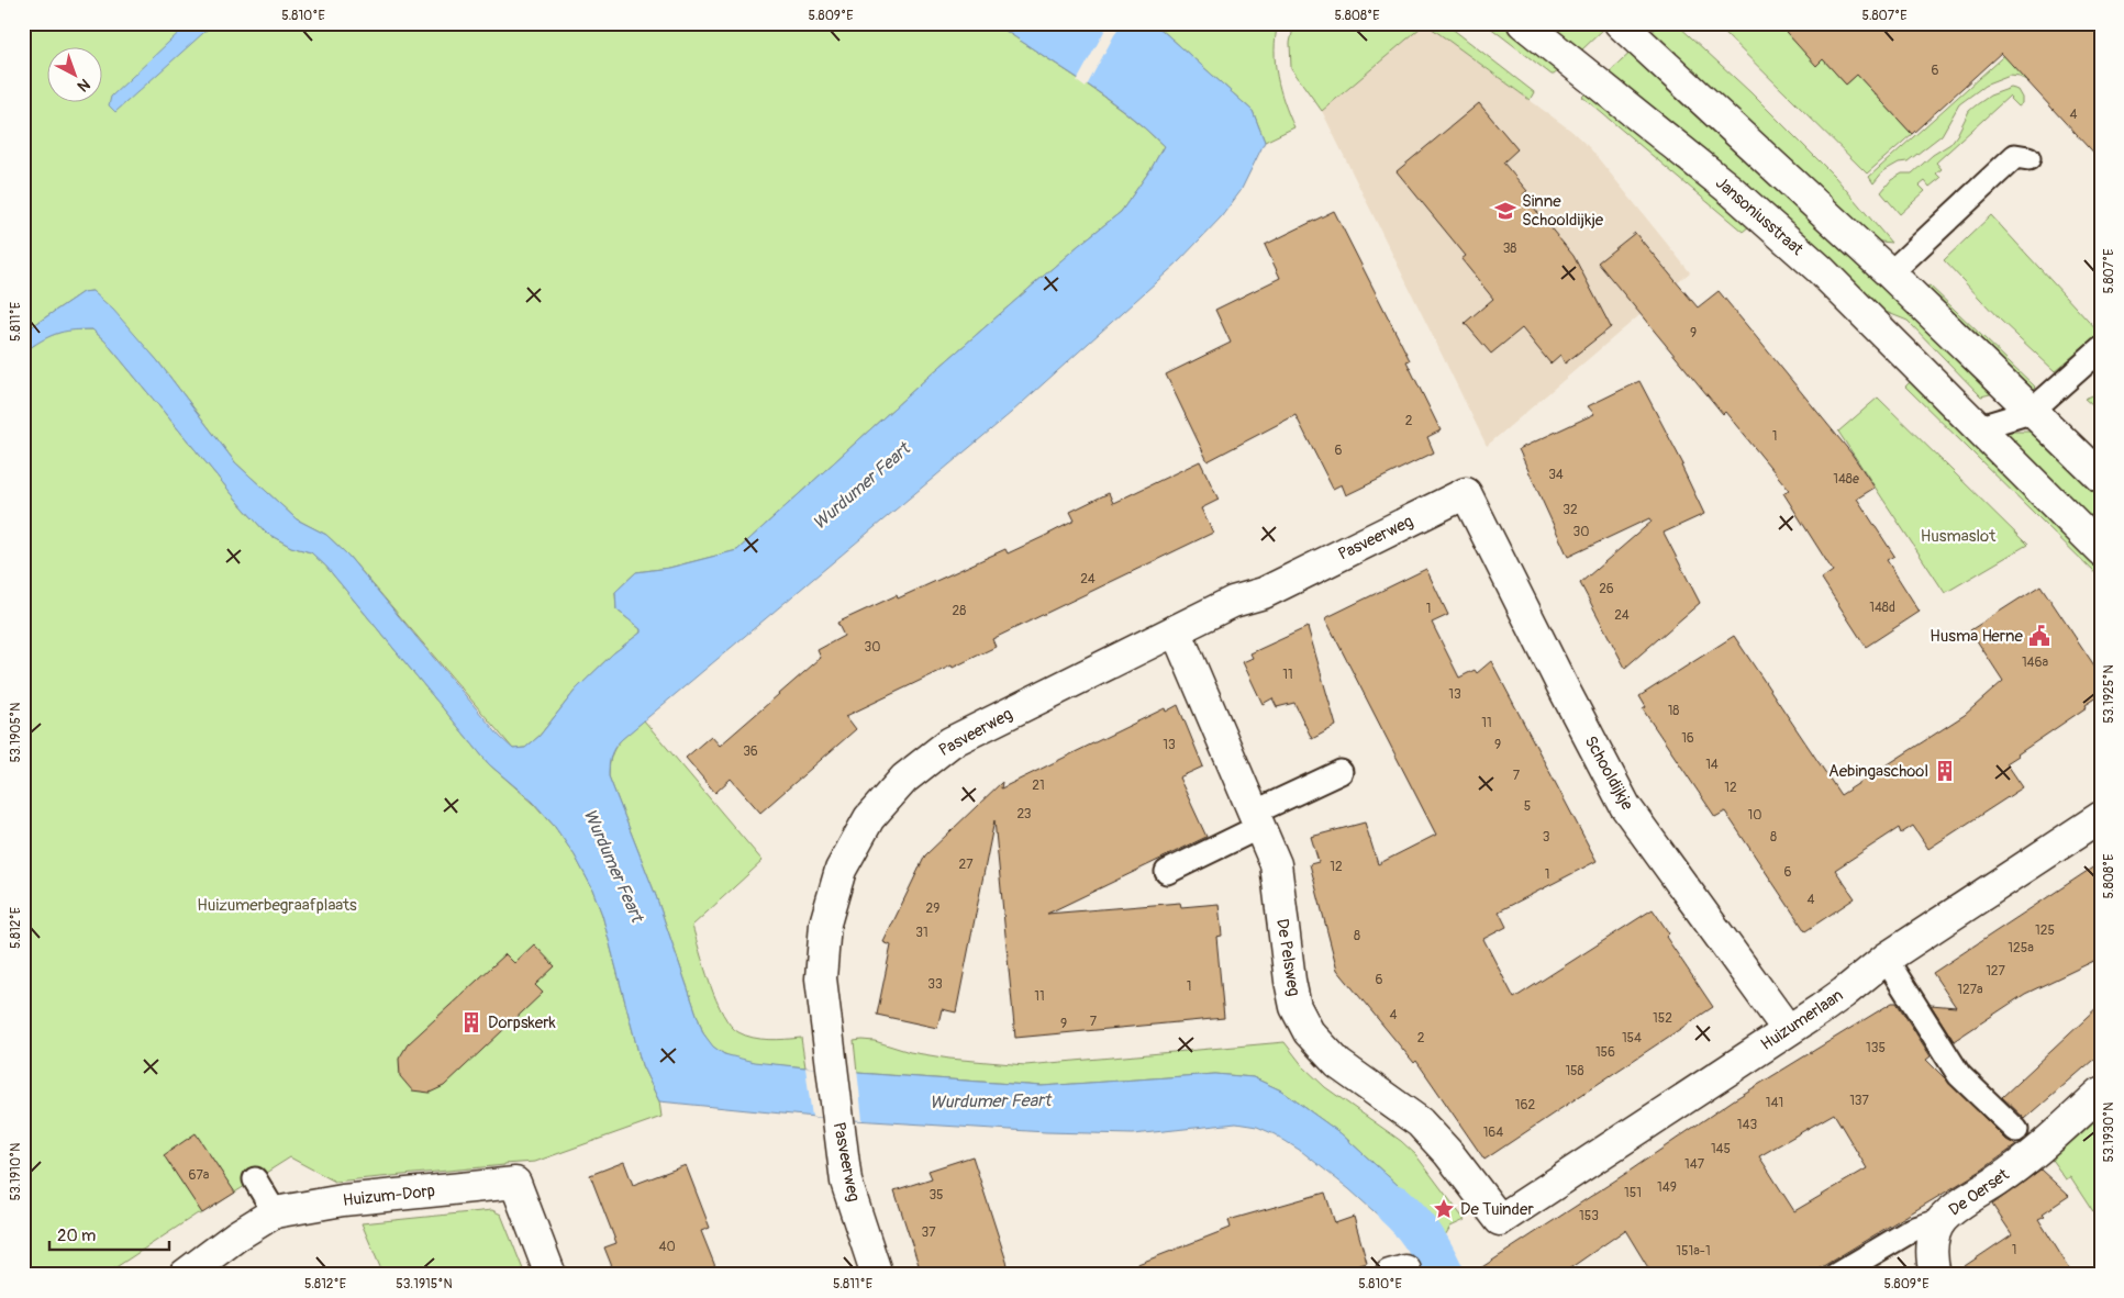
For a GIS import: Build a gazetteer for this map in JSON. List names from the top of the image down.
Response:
{
  "streets": {
    "street": [
      "Jansoniusstraat",
      "Pasveerweg",
      "Schooldijkje",
      "De Pelsweg",
      "Huizumerlaan",
      "De Oerset",
      "Huizum-Dorp"
    ]
  },
  "crossings": [
    ["Pasveerweg", "Schooldijkje"],
    ["Pasveerweg", "De Pelsweg"],
    ["Schooldijkje", "Huizumerlaan"],
    ["De Pelsweg", "Huizumerlaan"]
  ],
  "water": ["Wurdumer Feart"],
  "parks": ["Husmaslot", "Huizumerbegraafplaats"],
  "places": {
    "school or university": ["Sinne Schooldijkje"],
    "public building": ["Husma Herne"],
    "building": ["Aebingaschool", "Dorpskerk"],
    "place": ["De Tuinder"]
  },
  "house_numbers": [
    "6",
    "4",
    "38",
    "9",
    "2",
    "1",
    "6",
    "34",
    "148e",
    "32",
    "30",
    "24",
    "26",
    "148d",
    "1",
    "28",
    "24",
    "30",
    "146a",
    "11",
    "13",
    "18",
    "11",
    "16",
    "13",
    "9",
    "36",
    "14",
    "7",
    "21",
    "12",
    "5",
    "23",
    "10",
    "3",
    "8",
    "27",
    "12",
    "6",
    "1",
    "4",
    "29",
    "125",
    "31",
    "8",
    "125a",
    "127",
    "6",
    "33",
    "1",
    "127a",
    "11",
    "4",
    "152",
    "7",
    "9",
    "2",
    "154",
    "135",
    "156",
    "158",
    "137",
    "141",
    "162",
    "143",
    "164",
    "145",
    "147",
    "67a",
    "149",
    "151",
    "35",
    "153",
    "37",
    "40",
    "1",
    "151a-1"
  ],
  "scale_bar": "20 m",
  "north": "bottom right",
  "coordinates": [
    "5.810°E",
    "5.809°E",
    "5.808°E",
    "5.807°E",
    "5.811°E",
    "53.1925°N",
    "53.1905°N",
    "5.812°E",
    "53.1930°N",
    "53.1910°N",
    "53.1915°N"
  ]
}
